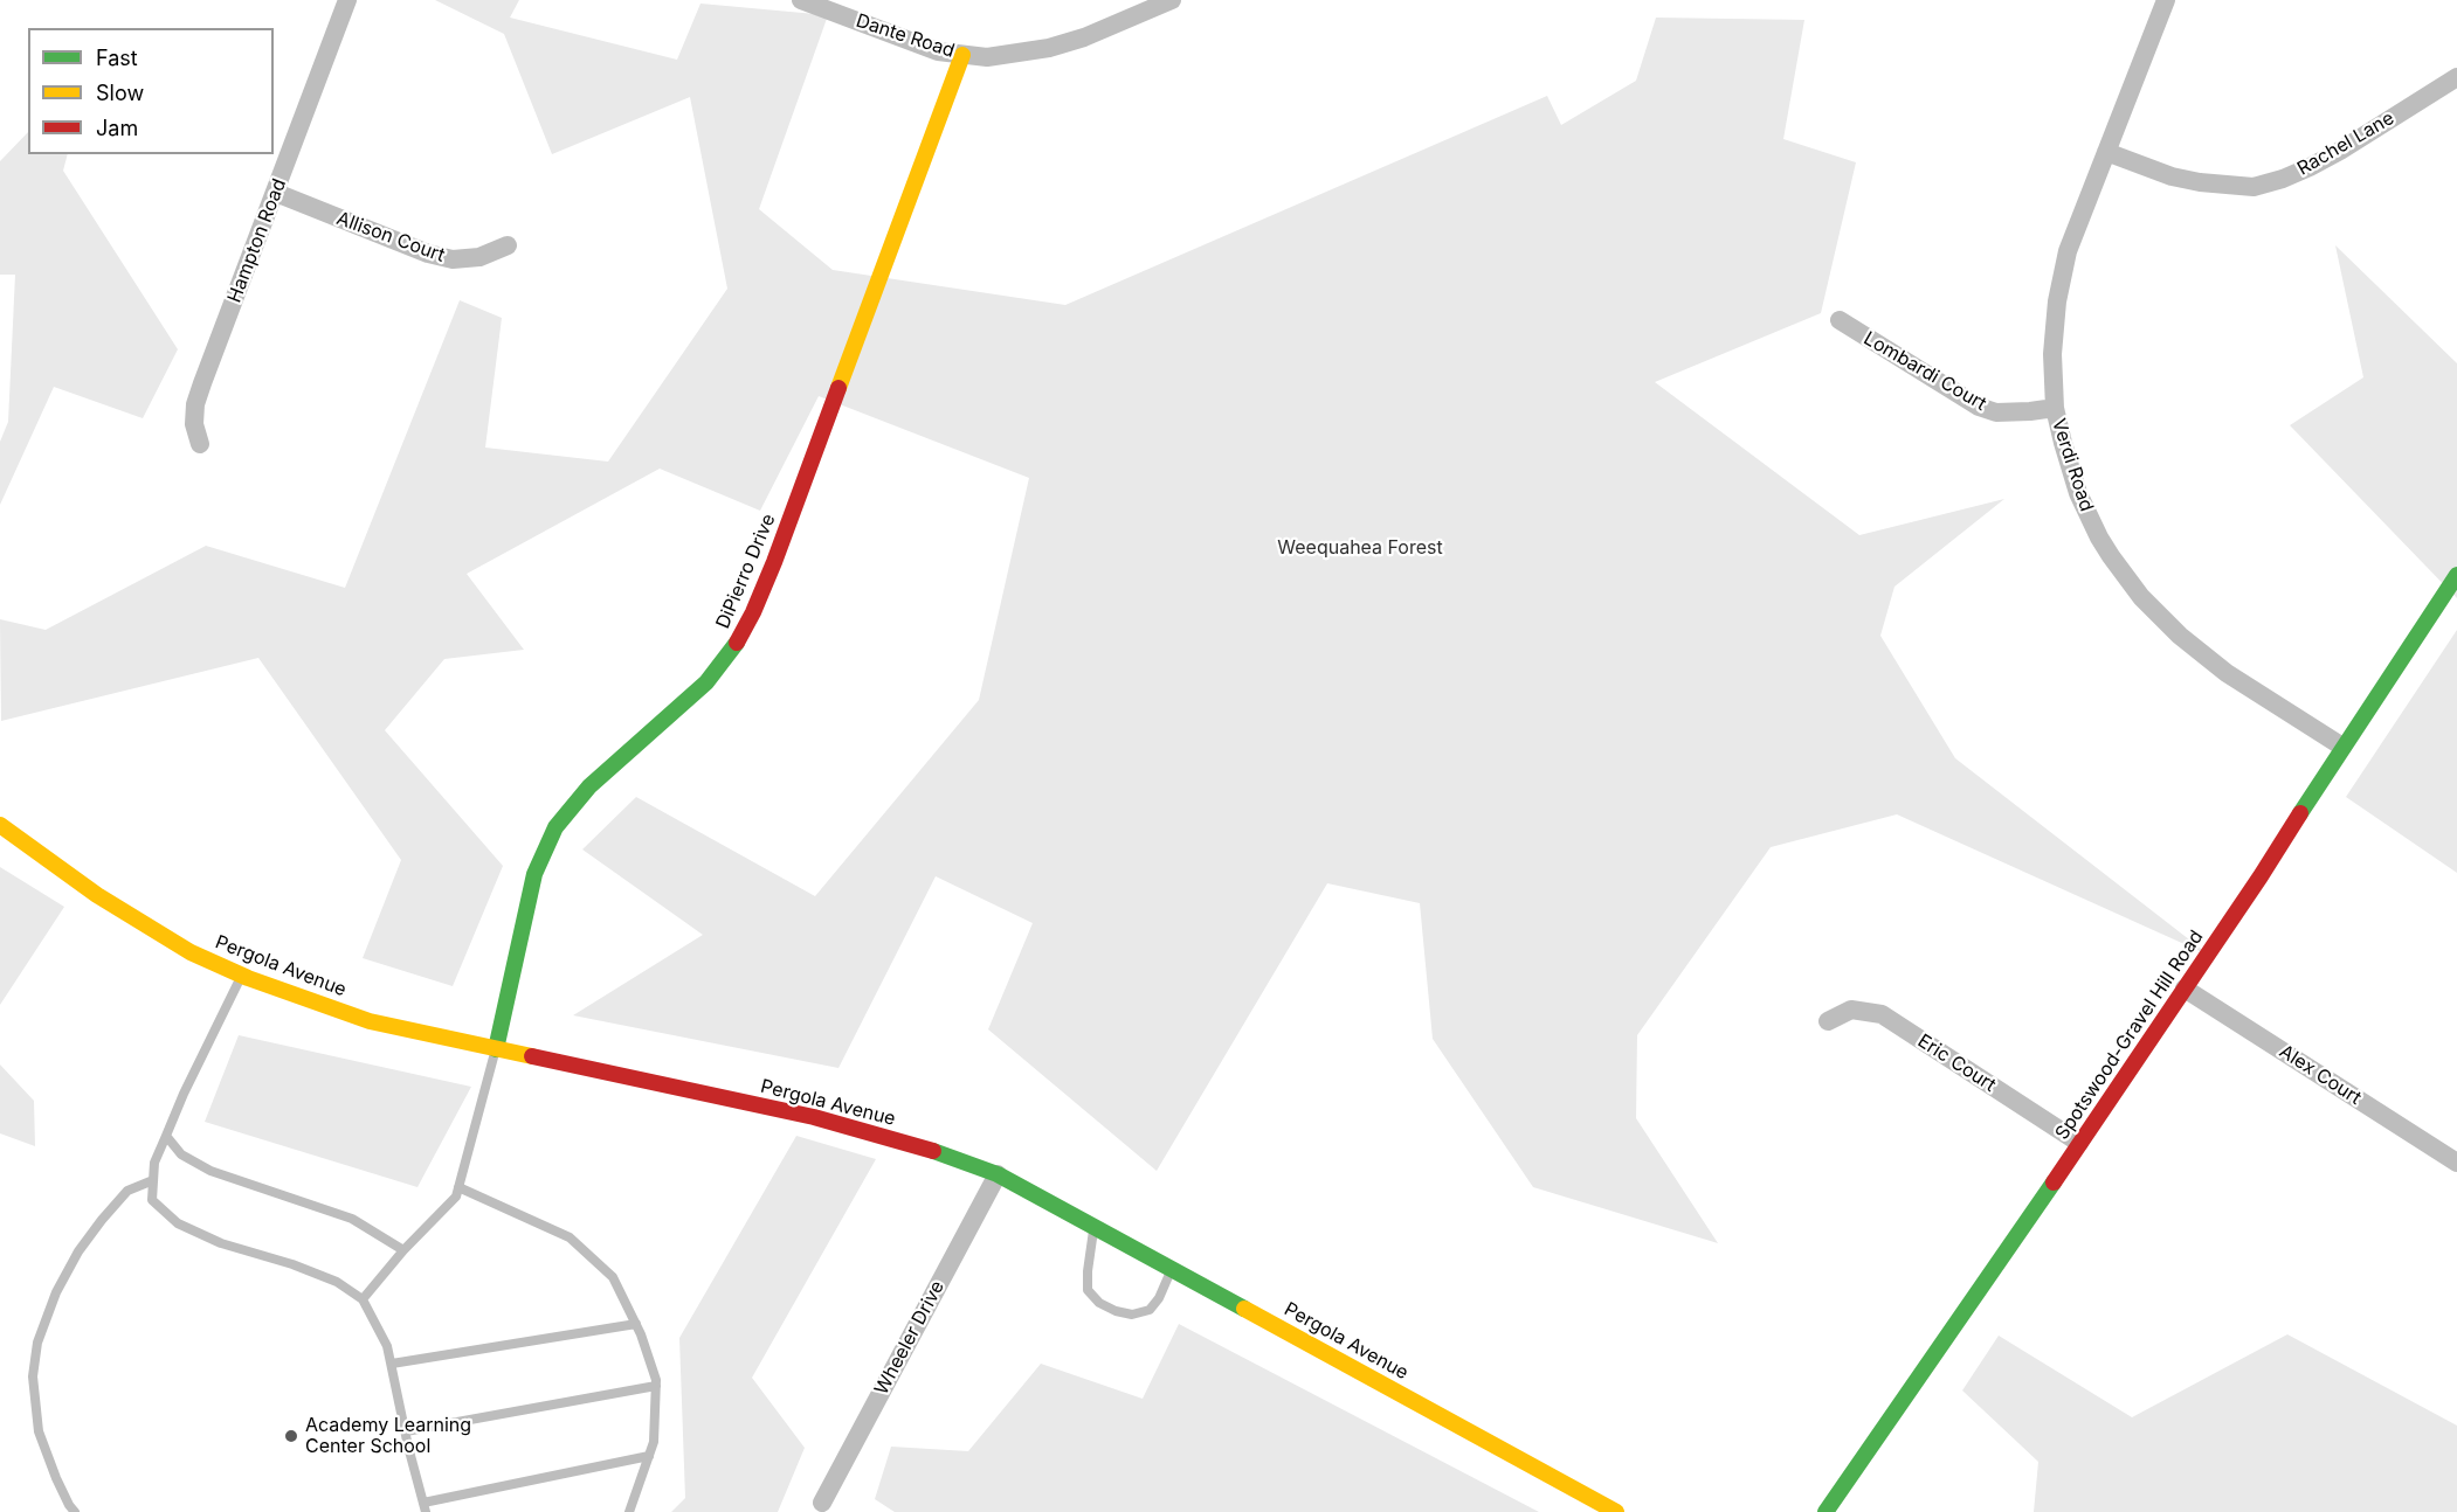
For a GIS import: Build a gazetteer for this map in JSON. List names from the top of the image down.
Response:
{
  "streets": {
    "street": [
      "Dante Road",
      "Rachel Lane",
      "Allison Court",
      "Hampton Road",
      "Lombardi Court",
      "Verdi Road",
      "DiPierro Drive",
      "Pergola Avenue",
      "Spotswood-Gravel Hill Road",
      "Eric Court",
      "Alex Court",
      "Wheeler Drive"
    ]
  },
  "crossings": [
    ["Dante Road", "DiPierro Drive"],
    ["Rachel Lane", "Verdi Road"],
    ["Allison Court", "Hampton Road"],
    ["Lombardi Court", "Verdi Road"],
    ["Verdi Road", "Spotswood-Gravel Hill Road"],
    ["DiPierro Drive", "Pergola Avenue"],
    ["Pergola Avenue", "Wheeler Drive"],
    ["Spotswood-Gravel Hill Road", "Eric Court"],
    ["Spotswood-Gravel Hill Road", "Alex Court"]
  ],
  "parks": ["Weequahea Forest"],
  "places": ["Academy Learning Center School"],
  "legend": ["Fast", "Slow", "Jam"]
}
